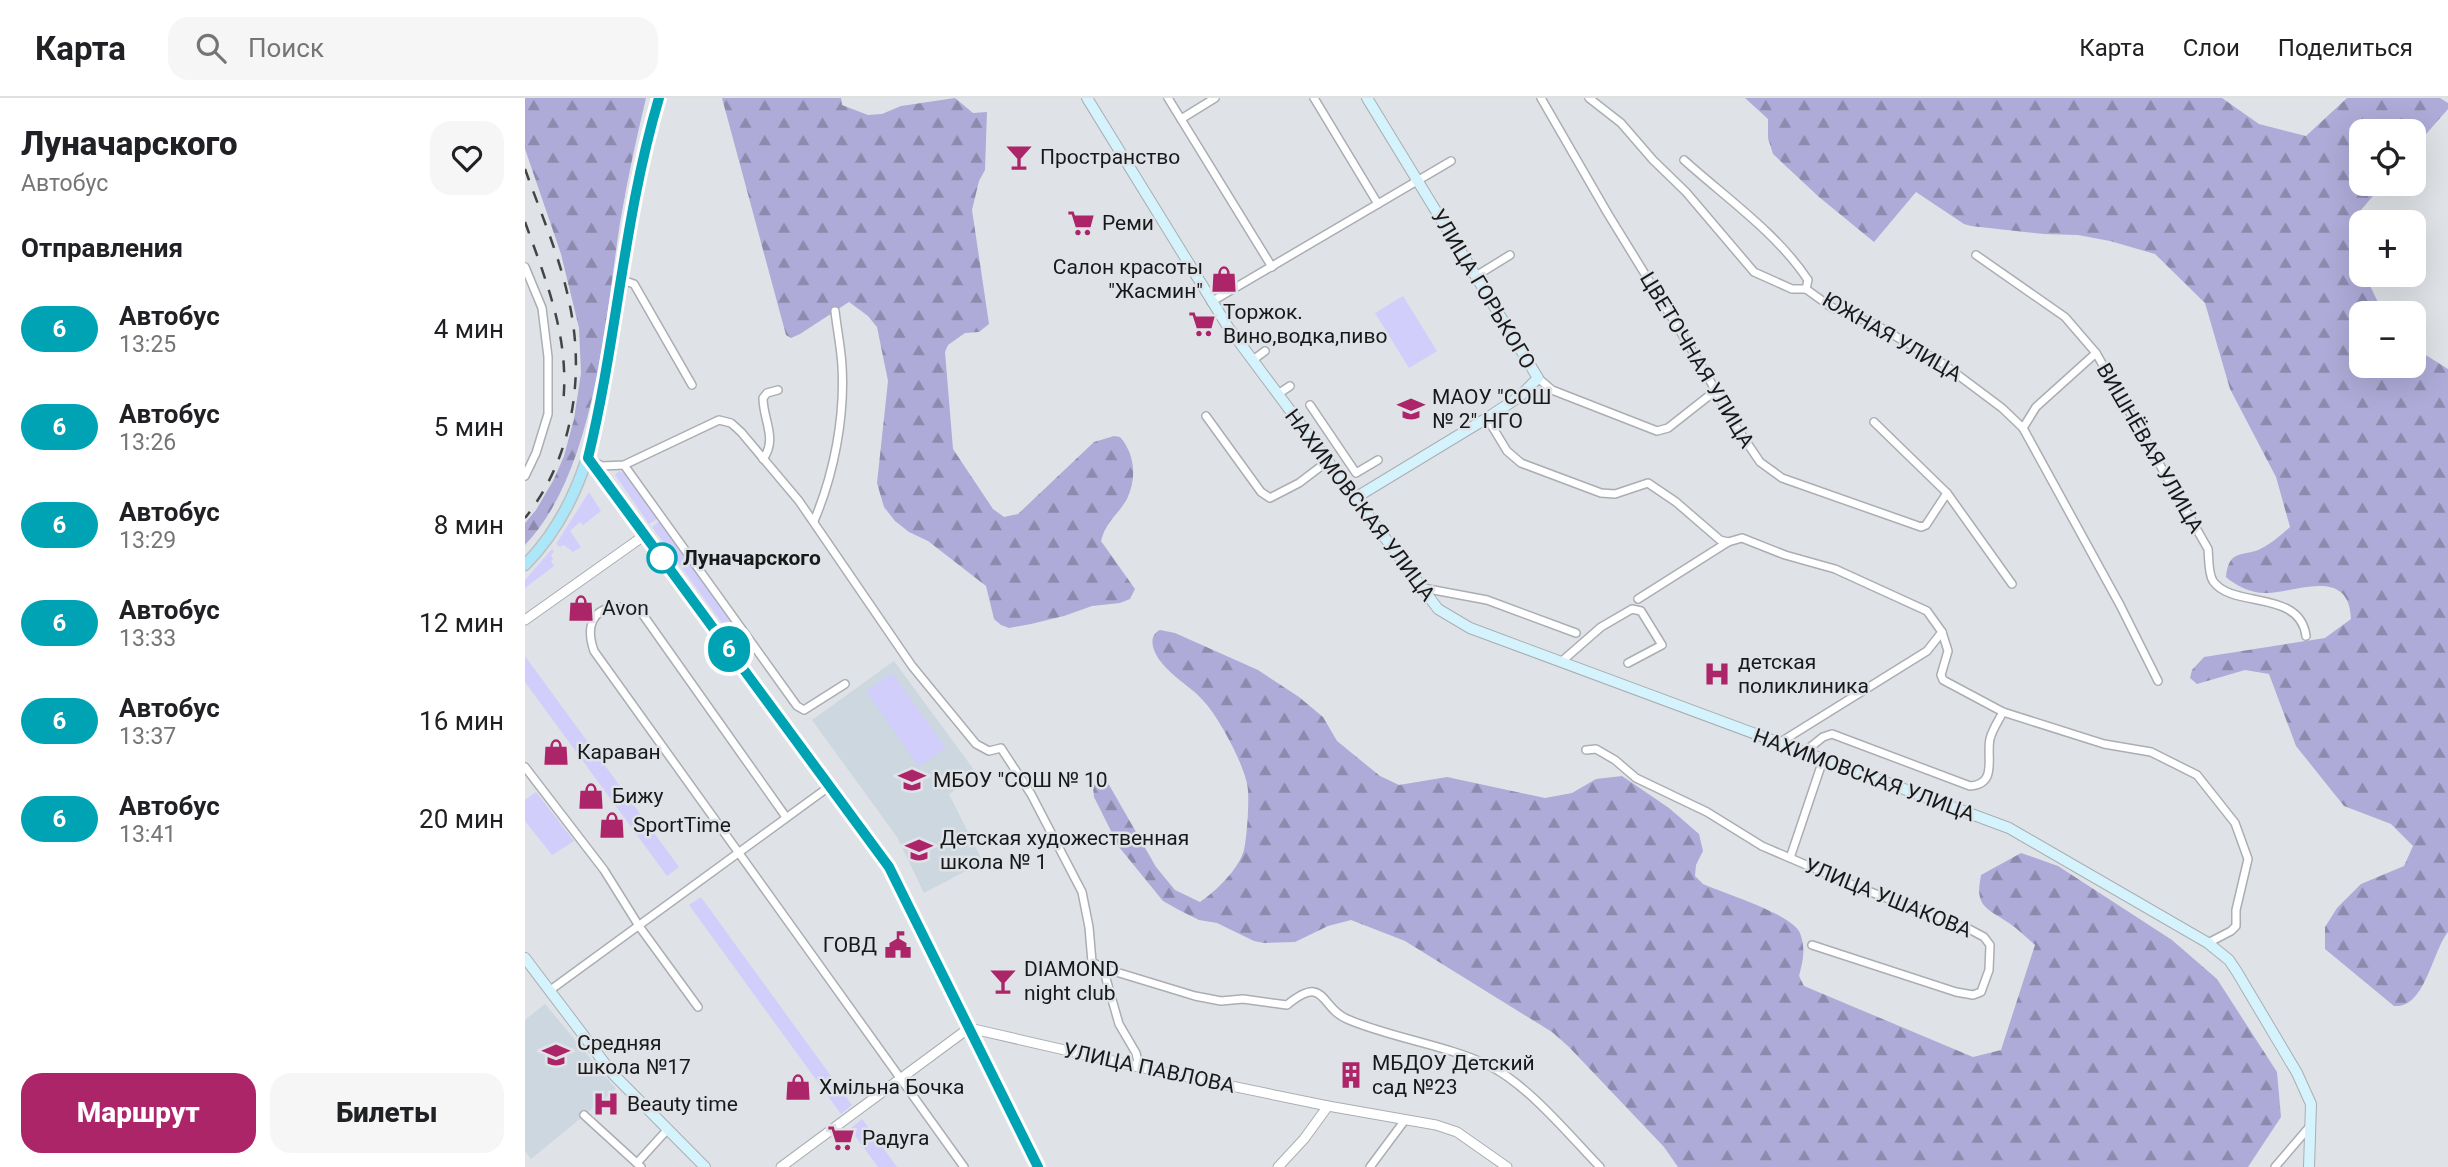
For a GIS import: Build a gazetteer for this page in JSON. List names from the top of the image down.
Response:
{
  "streets": {
    "main road": ["УЛИЦА ГОРЬКОГО", "НАХИМОВСКАЯ УЛИЦА"],
    "street": [
      "ЮЖНАЯ УЛИЦА",
      "ЦВЕТОЧНАЯ УЛИЦА",
      "ВИШНЁВАЯ УЛИЦА",
      "УЛИЦА УШАКОВА",
      "УЛИЦА ПАВЛОВА"
    ]
  },
  "crossings": [
    ["УЛИЦА ГОРЬКОГО", "ЦВЕТОЧНАЯ УЛИЦА"]
  ],
  "places": {
    "bar": ["Пространство", "DIAMOND night club"],
    "supermarket": ["Реми", "Торжок. Вино,водка,пиво", "Радуга"],
    "shop": [
      "Салон красоты \"Жасмин\"",
      "Avon",
      "Караван",
      "Бижу",
      "SportTime",
      "Хмільна Бочка"
    ],
    "school or university": [
      "МАОУ \"СОШ № 2\" НГО",
      "МБОУ \"СОШ № 10",
      "Детская художественная школа № 1",
      "Средняя школа №17"
    ],
    "other": ["Луначарского"],
    "hospital": ["детская поликлиника", "Beauty time"],
    "public building": ["ГОВД"],
    "building": ["МБДОУ Детский сад №23"]
  },
  "lines": ["bus line 6"],
  "page": {
    "header": "Карта",
    "search": "Поиск",
    "nav": ["Карта", "Слои", "Поделиться"],
    "heading": [
      ["Луначарского", "Автобус"],
      "Отправления"
    ],
    "on_map": "6",
    "map_buttons": ["+", "−"],
    "list": [
      {
        "mark": "6",
        "name": "Автобус",
        "note": "13:25",
        "value": "4 мин"
      },
      {
        "mark": "6",
        "name": "Автобус",
        "note": "13:26",
        "value": "5 мин"
      },
      {
        "mark": "6",
        "name": "Автобус",
        "note": "13:29",
        "value": "8 мин"
      },
      {
        "mark": "6",
        "name": "Автобус",
        "note": "13:33",
        "value": "12 мин"
      },
      {
        "mark": "6",
        "name": "Автобус",
        "note": "13:37",
        "value": "16 мин"
      },
      {
        "mark": "6",
        "name": "Автобус",
        "note": "13:41",
        "value": "20 мин"
      }
    ],
    "buttons": ["Маршрут", "Билеты"]
  }
}
